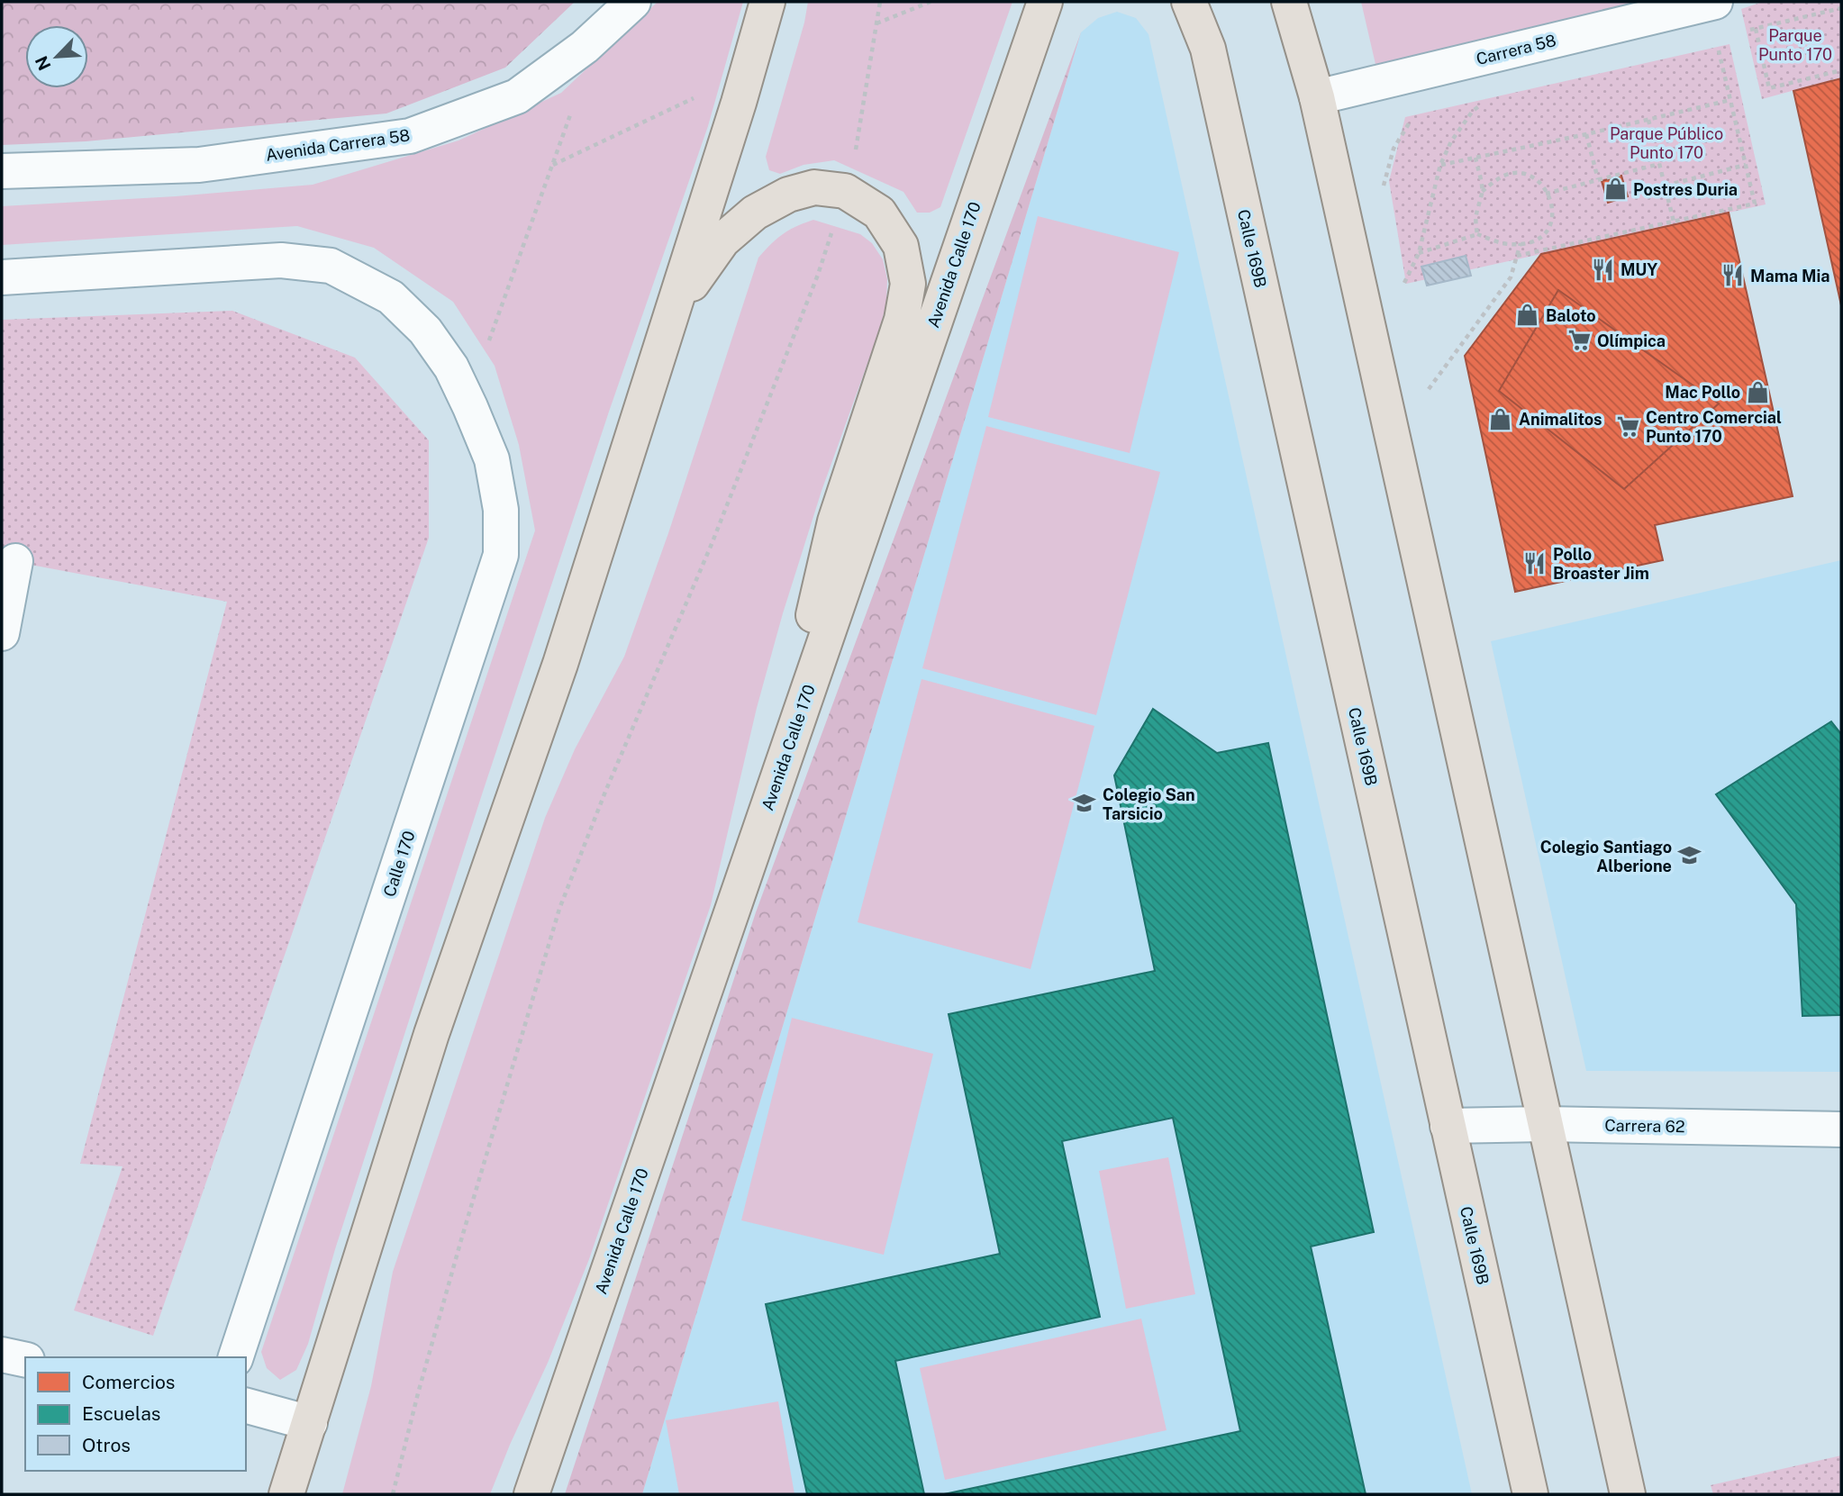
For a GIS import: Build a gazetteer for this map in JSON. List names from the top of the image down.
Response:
{
  "streets": {
    "main road": ["Calle 169B", "Avenida Calle 170"],
    "street": [
      "Carrera 58",
      "Avenida Carrera 58",
      "Calle 170",
      "Carrera 62"
    ]
  },
  "crossings": [
    ["Calle 169B", "Carrera 62"]
  ],
  "parks": ["Parque Punto 170", "Parque Público Punto 170"],
  "places": {
    "shop": [
      "Postres Duria",
      "Baloto",
      "Mac Pollo",
      "Animalitos"
    ],
    "restaurant": ["MUY", "Mama Mia", "Pollo Broaster Jim"],
    "supermarket": ["Olímpica", "Centro Comercial Punto 170"],
    "school or university": ["Colegio San Tarsicio", "Colegio Santiago Alberione"]
  },
  "legend": ["Comercios", "Escuelas", "Otros"],
  "north": "bottom left"
}
